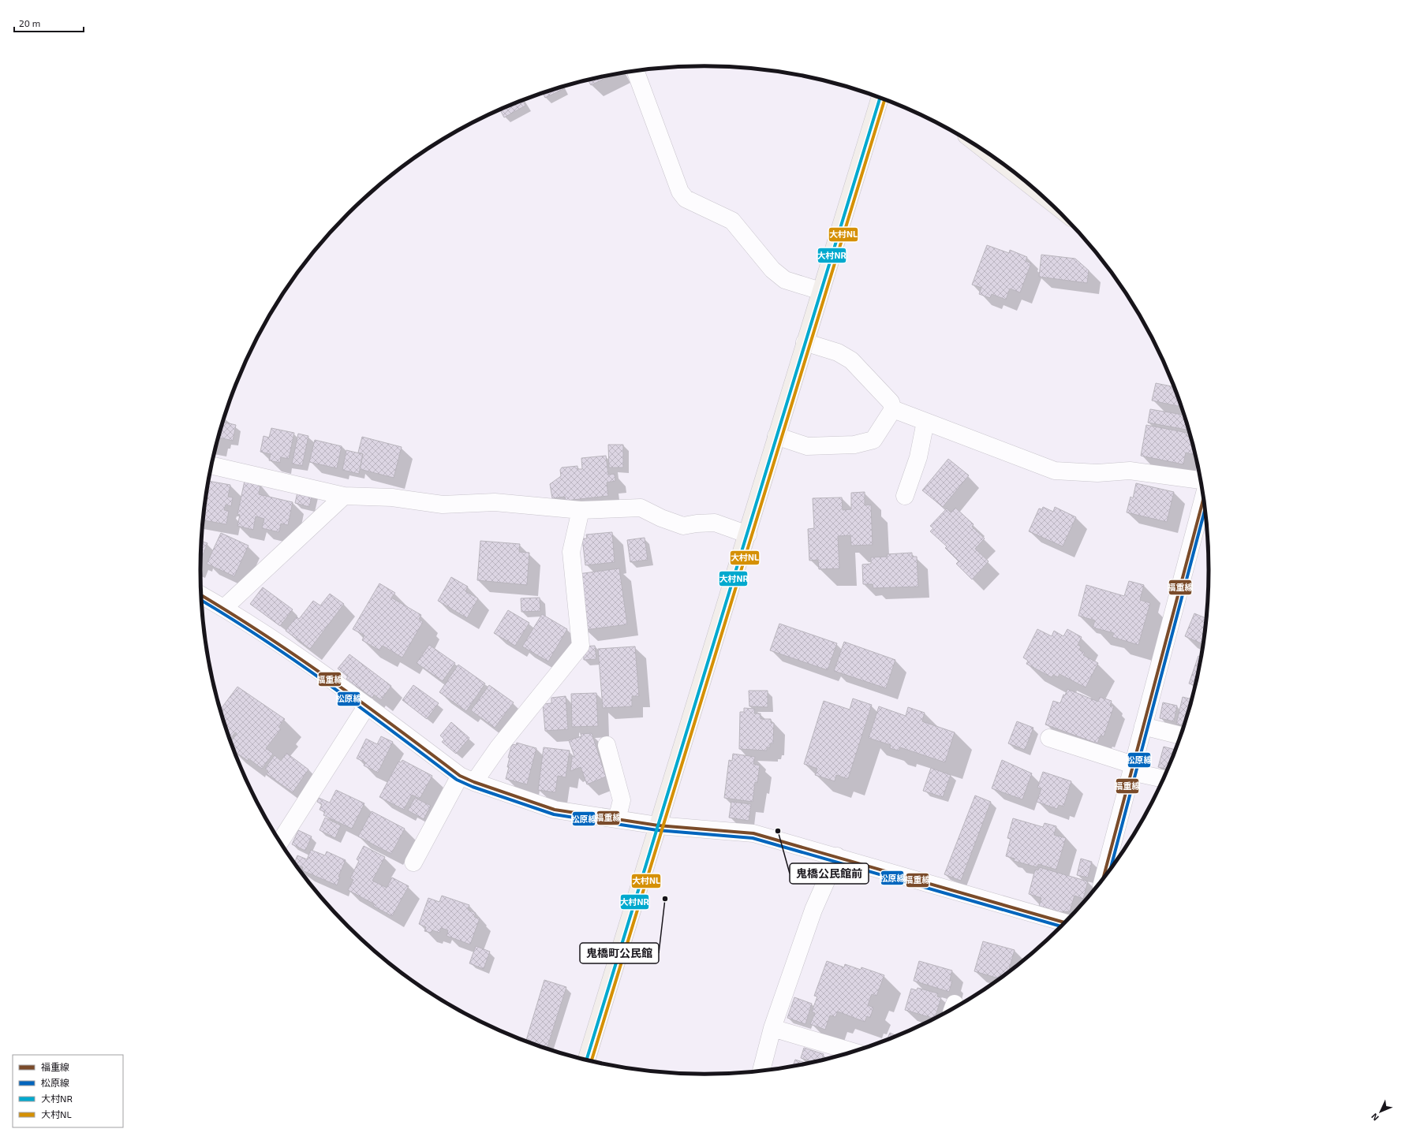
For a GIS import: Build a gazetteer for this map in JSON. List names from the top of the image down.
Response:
{
  "places": ["鬼橋公民館前", "鬼橋町公民館"],
  "lines": [
    "transit line 大村NR",
    "transit line 大村NL",
    "transit line 福重線",
    "transit line 松原線"
  ],
  "legend": [
    "福重線",
    "松原線",
    "大村NR",
    "大村NL"
  ],
  "scale_bar": "20 m",
  "north": "bottom left"
}
